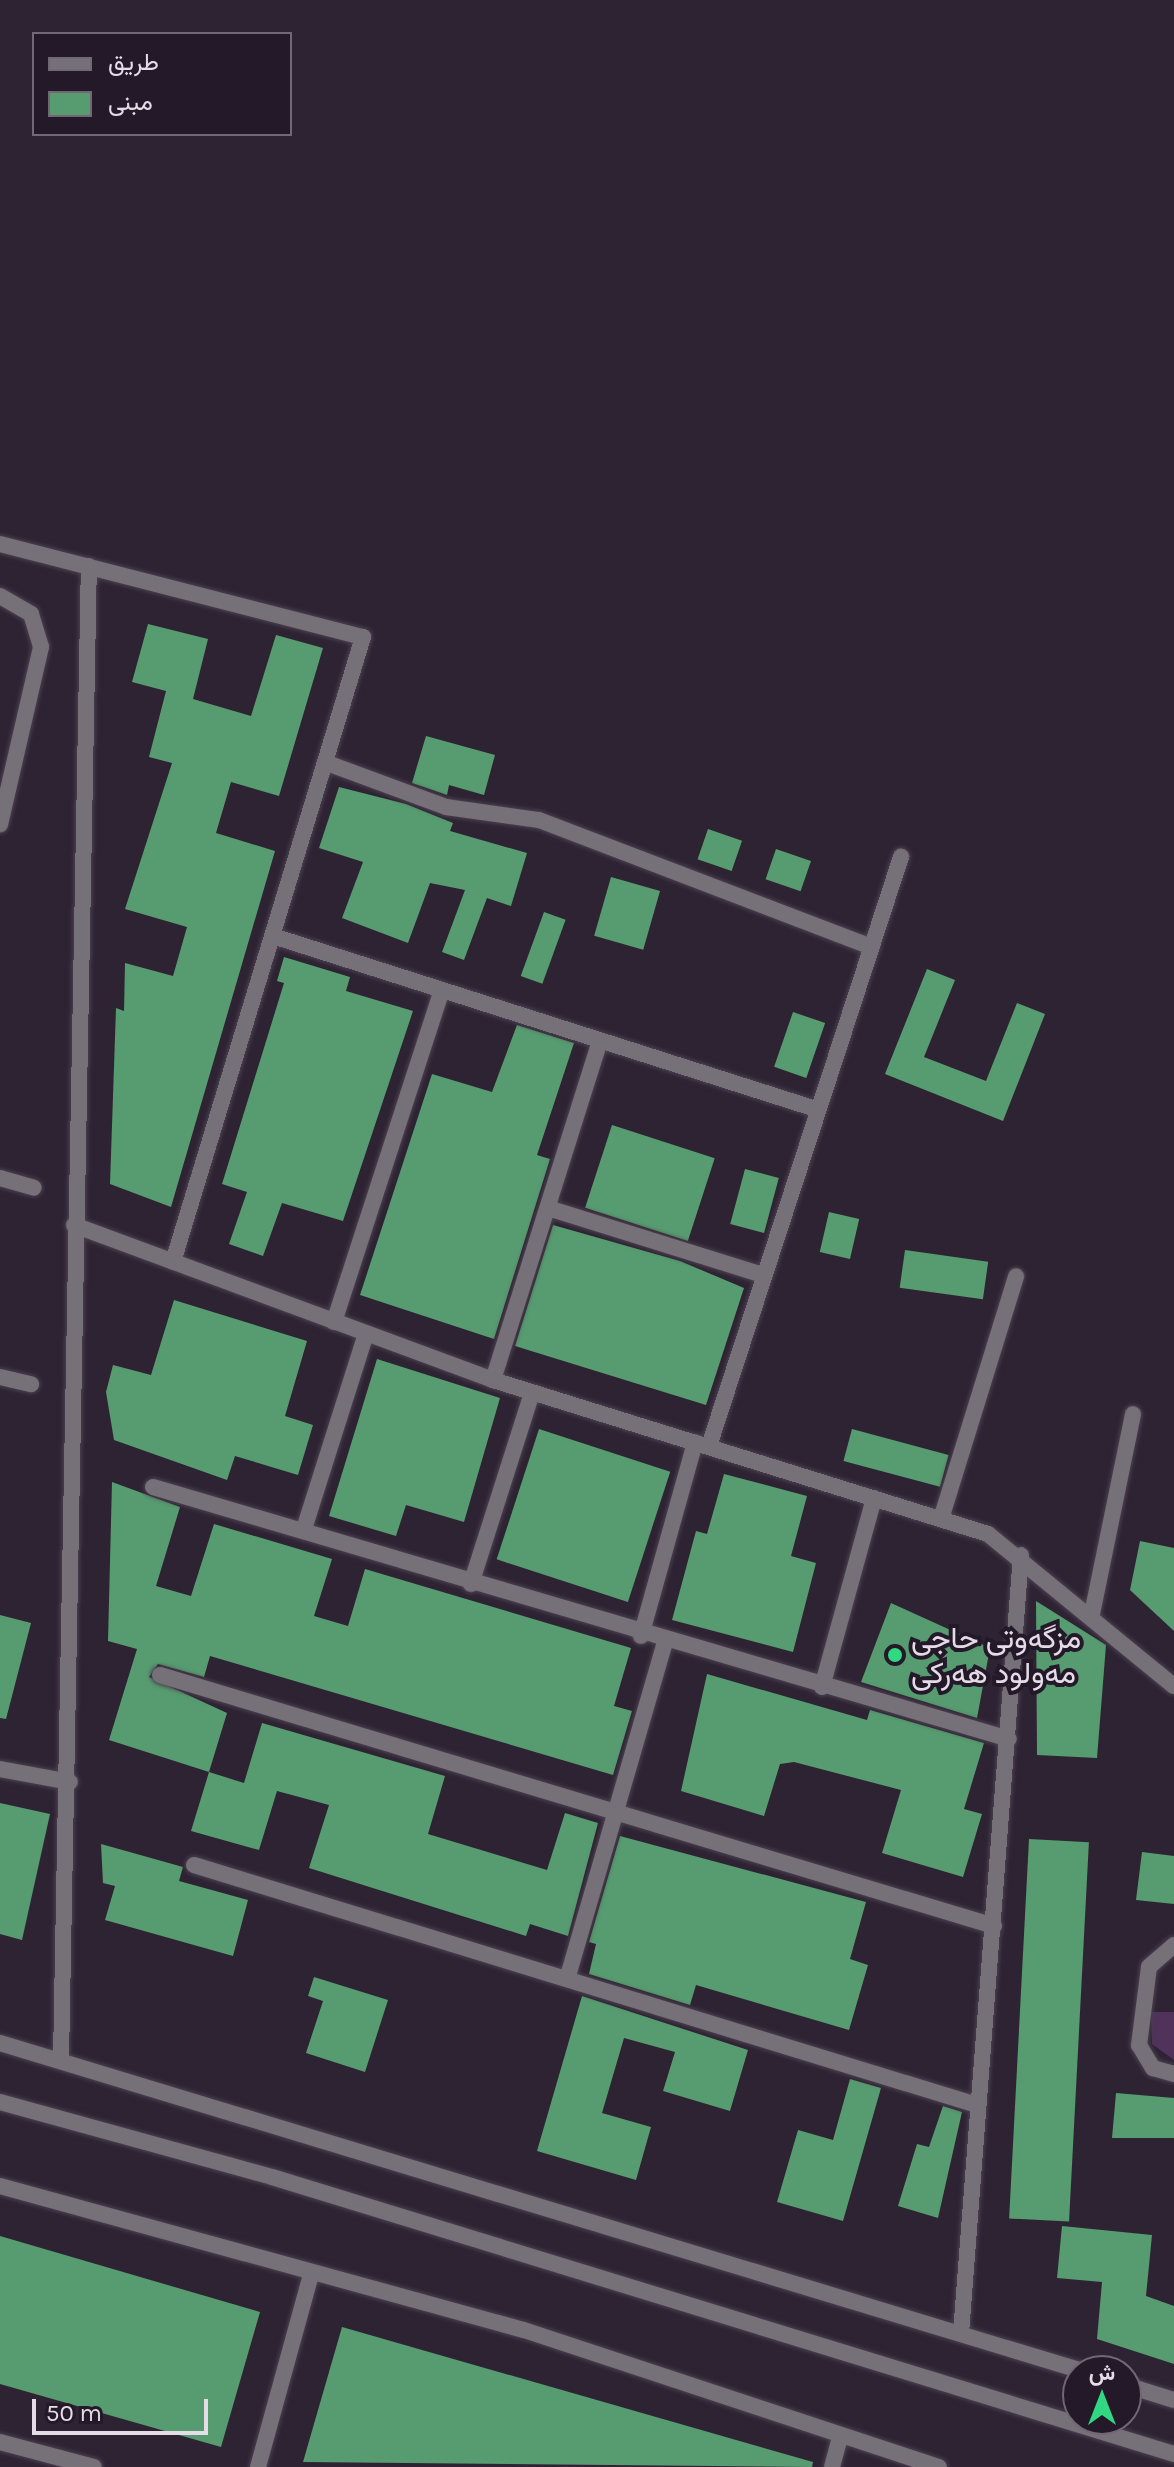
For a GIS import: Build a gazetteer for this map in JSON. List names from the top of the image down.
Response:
{
  "places": ["مزگەوتی حاجی مەولود هەرکی"],
  "legend": ["طريق", "مبنى"],
  "scale_bar": "50 m",
  "north": "top"
}
